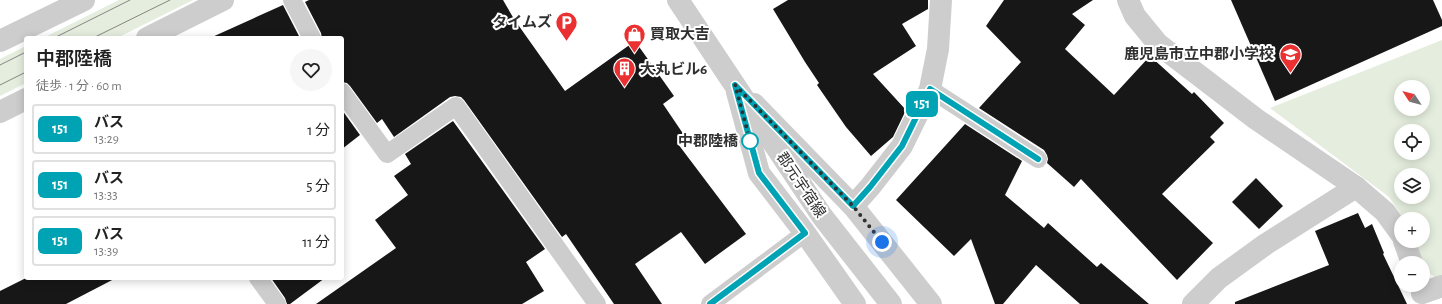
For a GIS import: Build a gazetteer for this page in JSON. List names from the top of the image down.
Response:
{
  "streets": {
    "street": ["郡元宇宿線"]
  },
  "places": {
    "parking": ["タイムズ"],
    "shop": ["買取大吉"],
    "school or university": ["鹿児島市立中郡小学校"],
    "building": ["大丸ビル6"],
    "other": ["中郡陸橋"]
  },
  "lines": ["bus line 151"],
  "north": "top left",
  "page": {
    "on_map": "151",
    "heading": ["中郡陸橋", "徒歩 · 1 分 · 60 m"],
    "map_buttons": ["+", "−"],
    "list": [
      {
        "mark": "151",
        "name": "バス",
        "note": "13:29",
        "value": "1 分"
      },
      {
        "mark": "151",
        "name": "バス",
        "note": "13:33",
        "value": "5 分"
      },
      {
        "mark": "151",
        "name": "バス",
        "note": "13:39",
        "value": "11 分"
      }
    ]
  }
}
